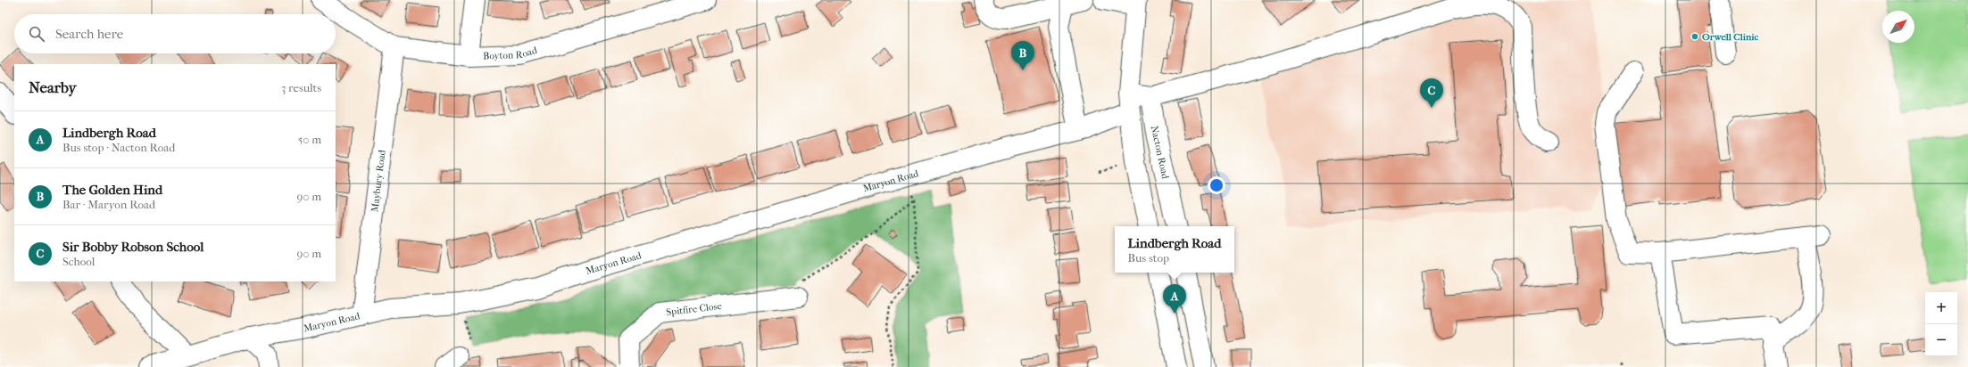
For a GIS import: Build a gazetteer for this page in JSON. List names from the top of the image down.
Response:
{
  "streets": {
    "street": [
      "Boyton Road",
      "Nacton Road",
      "Maybury Road",
      "Maryon Road",
      "Spitfire Close"
    ]
  },
  "crossings": [
    ["Boyton Road", "Maybury Road"],
    ["Maybury Road", "Maryon Road"]
  ],
  "places": ["Orwell Clinic"],
  "north": "top right",
  "page": {
    "search": "Search here",
    "pins": ["B", "C", "A"],
    "heading": ["Nearby", "3 results"],
    "list": [
      {
        "mark": "A",
        "name": "Lindbergh Road",
        "note": "Bus stop · Nacton Road",
        "value": "50 m"
      },
      {
        "mark": "B",
        "name": "The Golden Hind",
        "note": "Bar · Maryon Road",
        "value": "90 m"
      },
      {
        "mark": "C",
        "name": "Sir Bobby Robson School",
        "note": "School",
        "value": "90 m"
      }
    ],
    "popup": ["Lindbergh Road", "Bus stop"],
    "map_buttons": ["+", "−"]
  }
}
